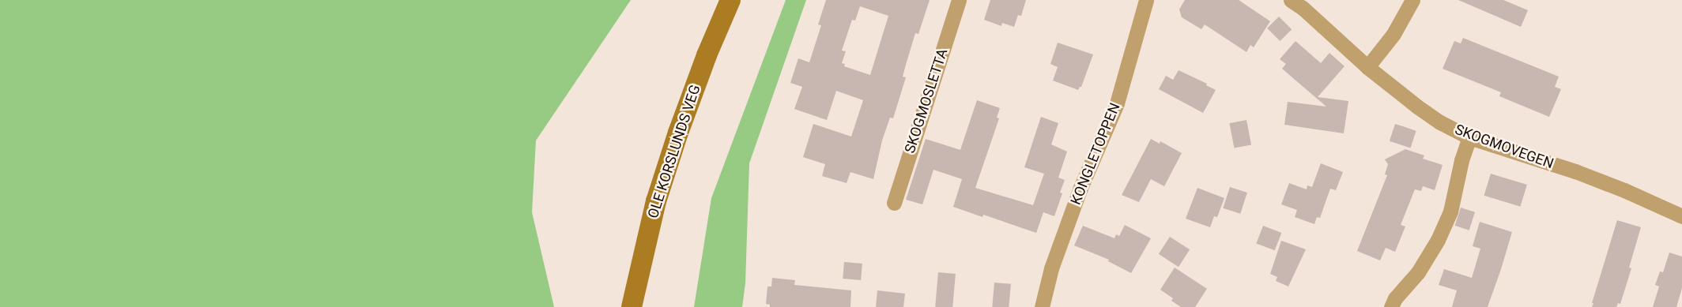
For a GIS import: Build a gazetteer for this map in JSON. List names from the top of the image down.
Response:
{
  "streets": {
    "street": [
      "SKOGMOSLETTA",
      "SKOGMOVEGEN",
      "OLE KORSLUNDS VEG",
      "KONGLETOPPEN"
    ]
  }
}
